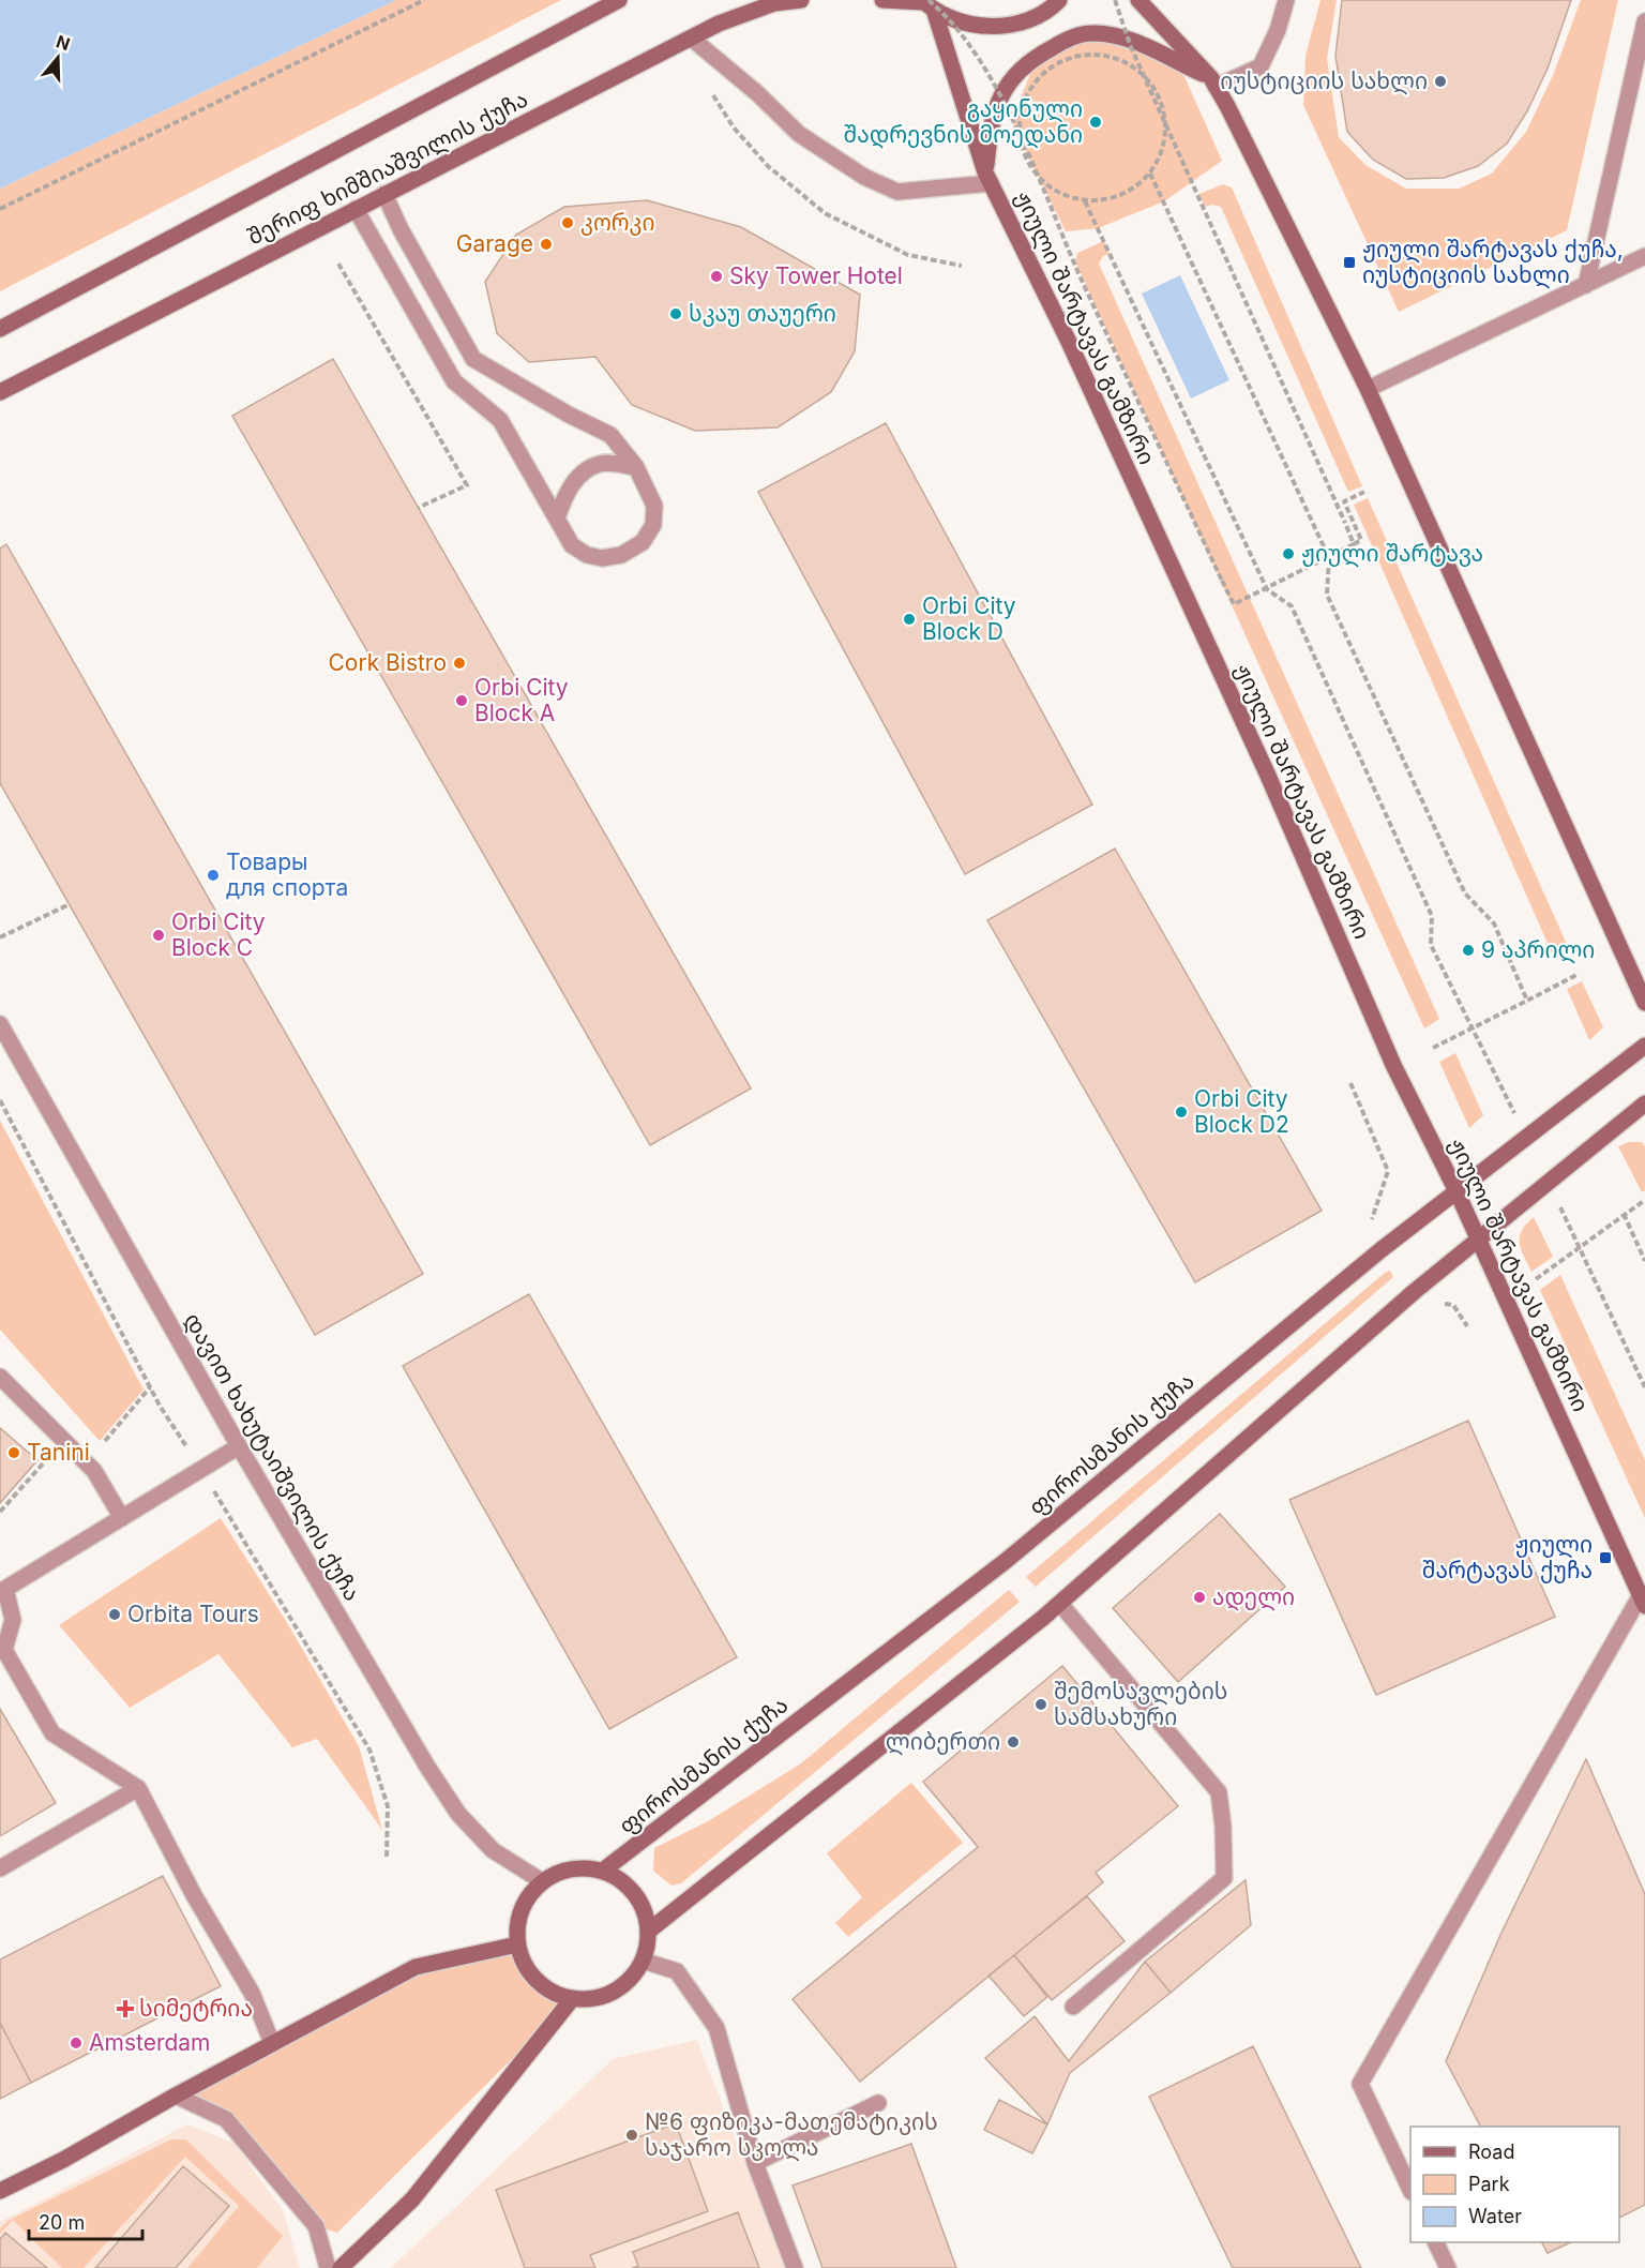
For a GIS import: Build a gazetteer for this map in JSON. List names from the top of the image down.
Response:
{
  "streets": {
    "main road": ["შერიფ ხიმშიაშვილის ქუჩა", "ჟიული შარტავას გამზირი", "ფიროსმანის ქუჩა"],
    "street": ["დავით ხახუტაიშვილის ქუჩა"]
  },
  "crossings": [
    ["ჟიული შარტავას გამზირი", "ფიროსმანის ქუჩა"],
    ["ფიროსმანის ქუჩა", "დავით ხახუტაიშვილის ქუჩა"]
  ],
  "places": {
    "other": [
      "იუსტიციის სახლი",
      "გაყინული შადრევნის მოედანი",
      "კორკი",
      "Garage",
      "Sky Tower Hotel",
      "სკაუ თაუერი",
      "ჟიული შარტავა",
      "Orbi City Block D",
      "Cork Bistro",
      "Orbi City Block A",
      "Товары для спорта",
      "Orbi City Block C",
      "9 აპრილი",
      "Orbi City Block D2",
      "Tanini",
      "ადელი",
      "Orbita Tours",
      "შემოსავლების სამსახური",
      "ლიბერთი",
      "Amsterdam",
      "№6 ფიზიკა-მათემატიკის საჯარო სკოლა"
    ],
    "transit": ["ჟიული შარტავას ქუჩა, იუსტიციის სახლი", "ჟიული შარტავას ქუჩა"],
    "health": ["სიმეტრია"]
  },
  "legend": ["Road", "Park", "Water"],
  "scale_bar": "20 m",
  "north": "top"
}
